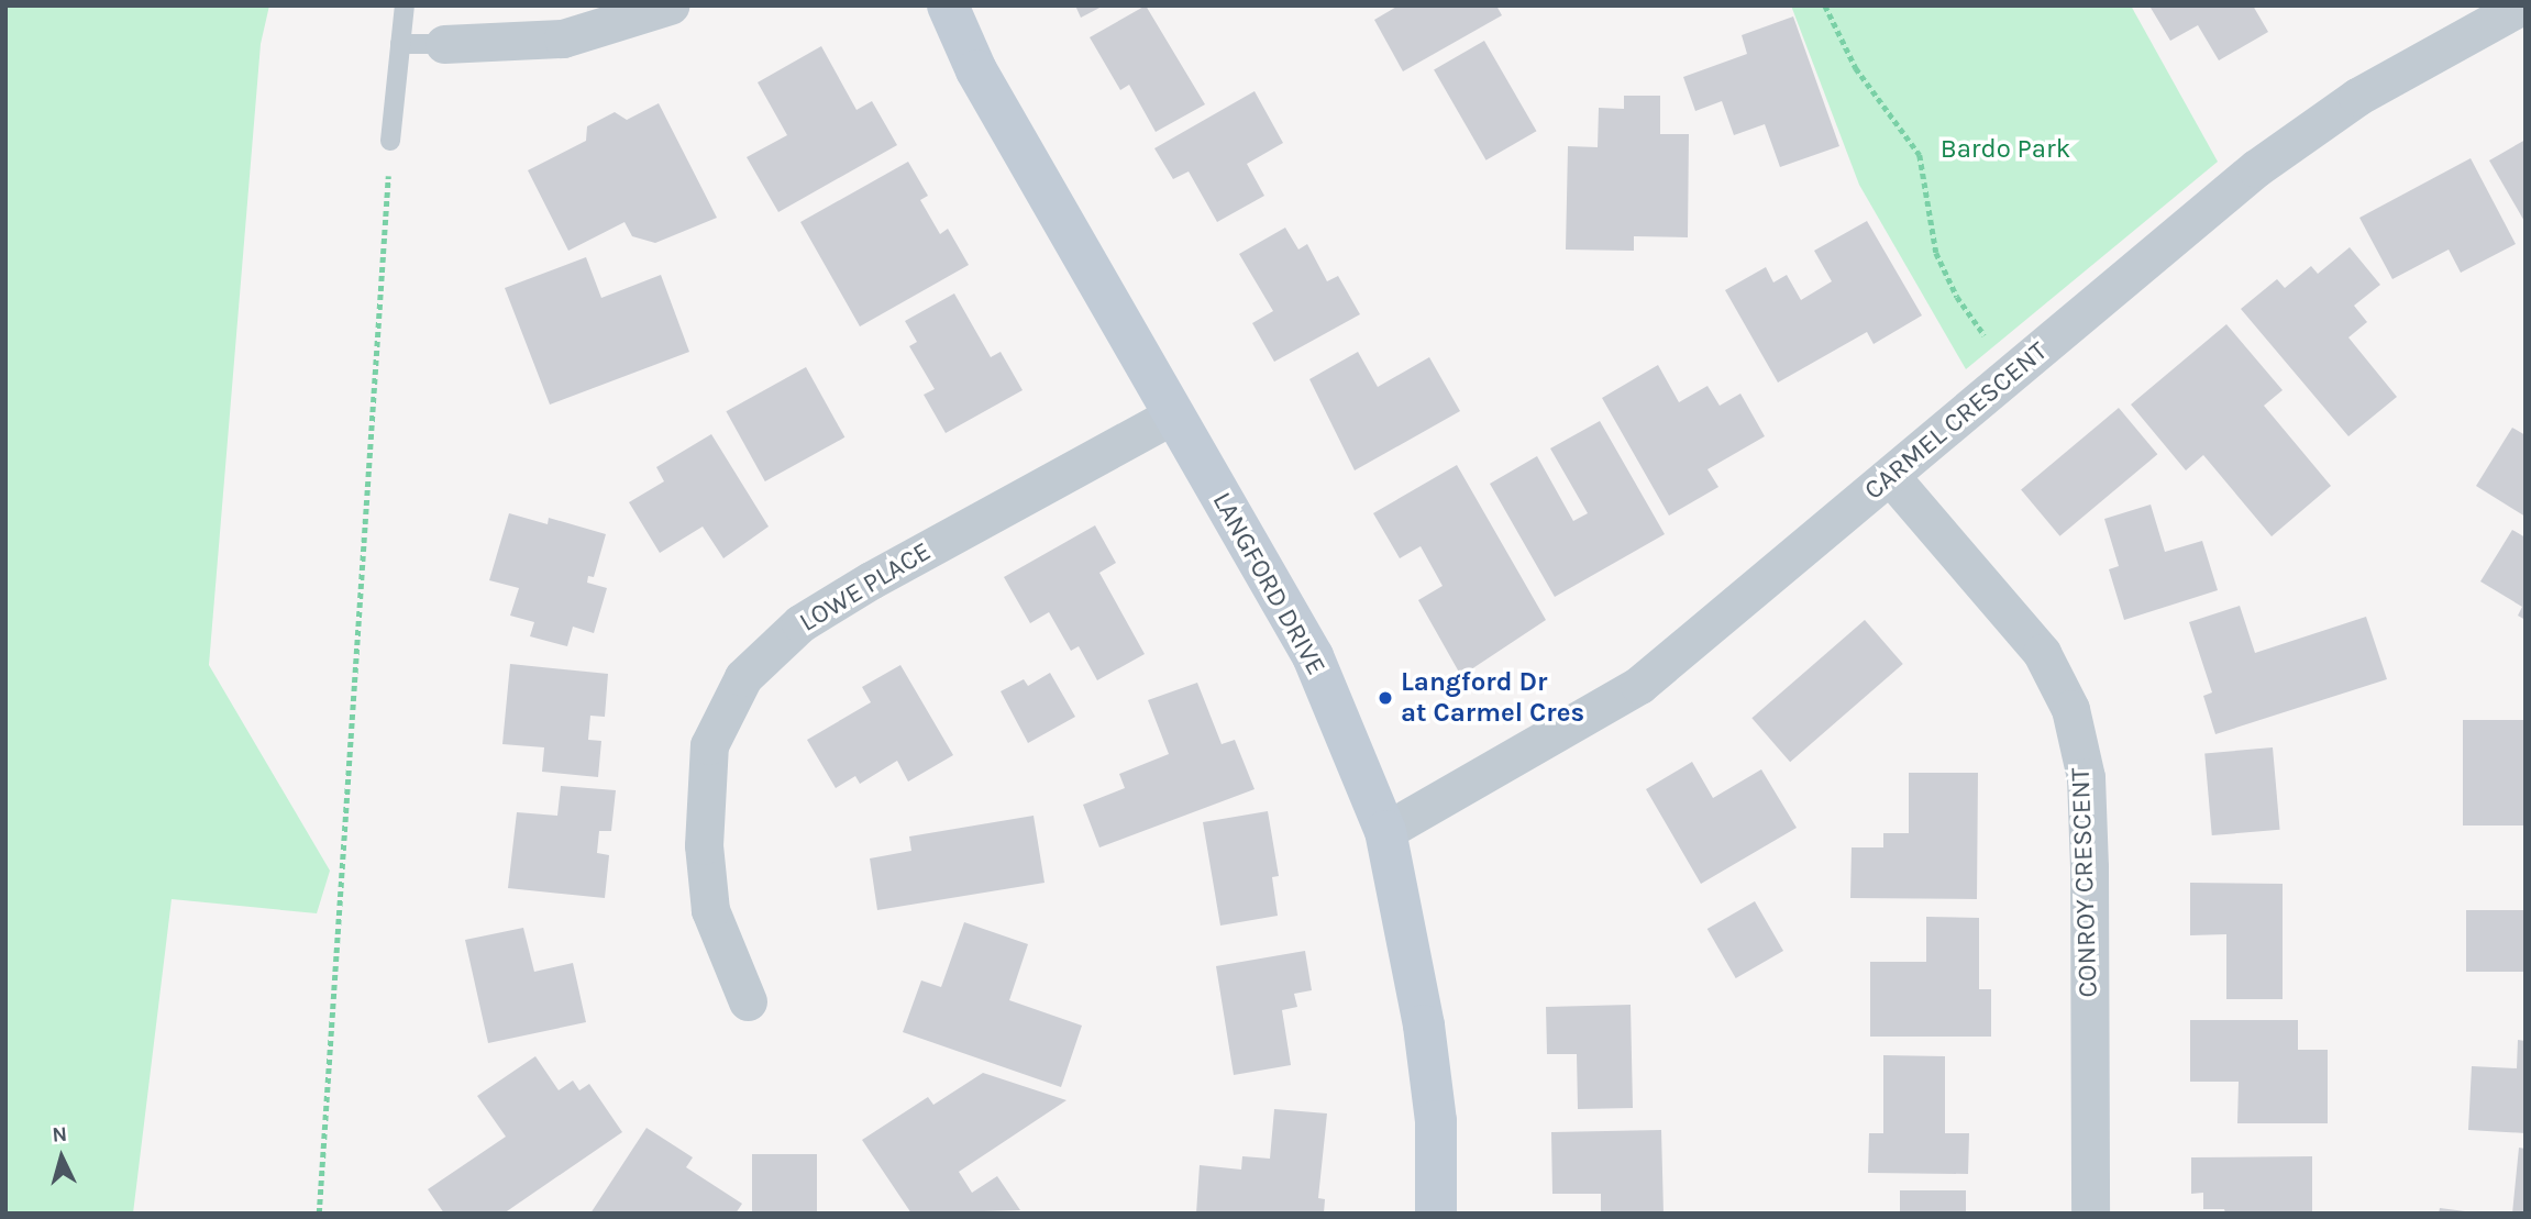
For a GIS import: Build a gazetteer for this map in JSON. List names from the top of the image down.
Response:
{
  "streets": {
    "street": [
      "CARMEL CRESCENT",
      "LANGFORD DRIVE",
      "LOWE PLACE",
      "CONROY CRESCENT"
    ]
  },
  "crossings": [
    ["CARMEL CRESCENT", "LANGFORD DRIVE"],
    ["CARMEL CRESCENT", "CONROY CRESCENT"],
    ["LANGFORD DRIVE", "LOWE PLACE"]
  ],
  "parks": ["Bardo Park"],
  "places": ["Langford Dr at Carmel Cres"],
  "north": "top"
}
